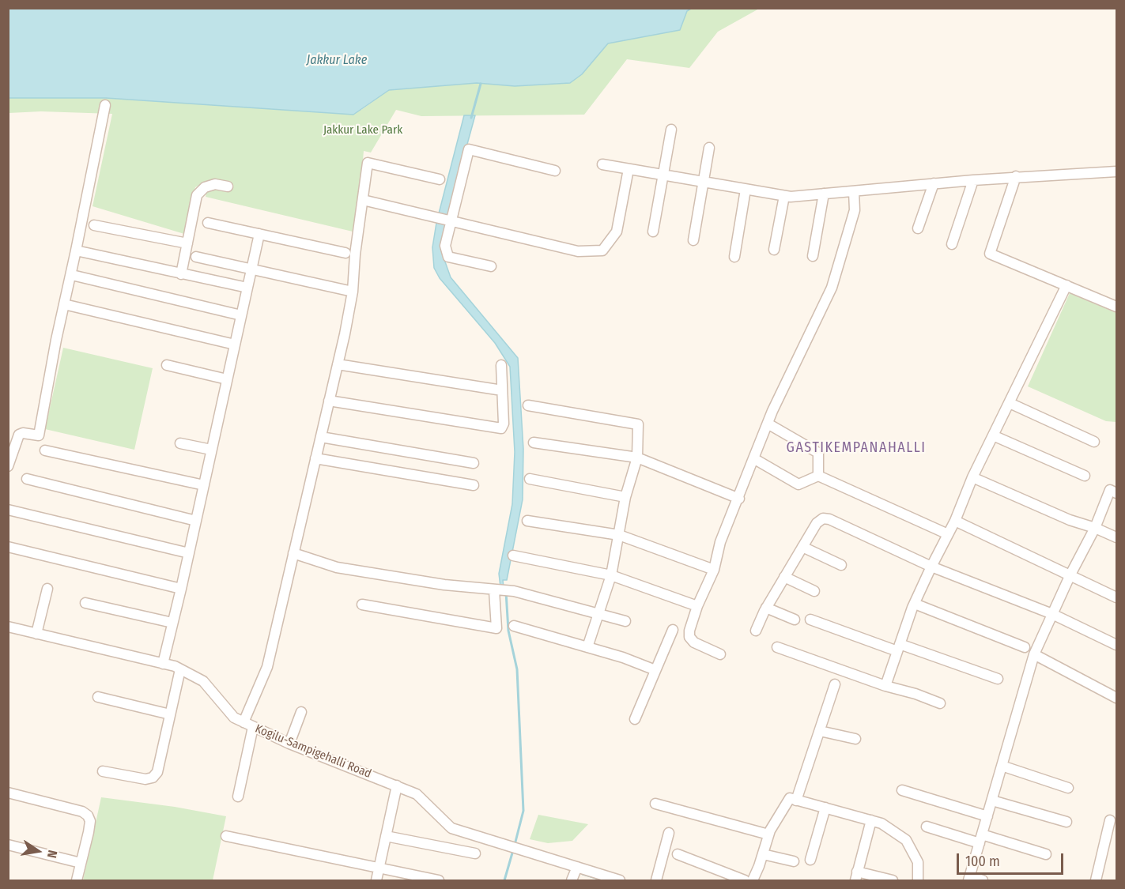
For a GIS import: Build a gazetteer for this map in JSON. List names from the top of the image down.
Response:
{
  "streets": {
    "street": ["Kogilu-Sampigehalli Road"]
  },
  "districts": ["GASTIKEMPANAHALLI"],
  "water": ["Jakkur Lake"],
  "parks": ["Jakkur Lake Park"],
  "scale_bar": "100 m",
  "north": "right"
}
